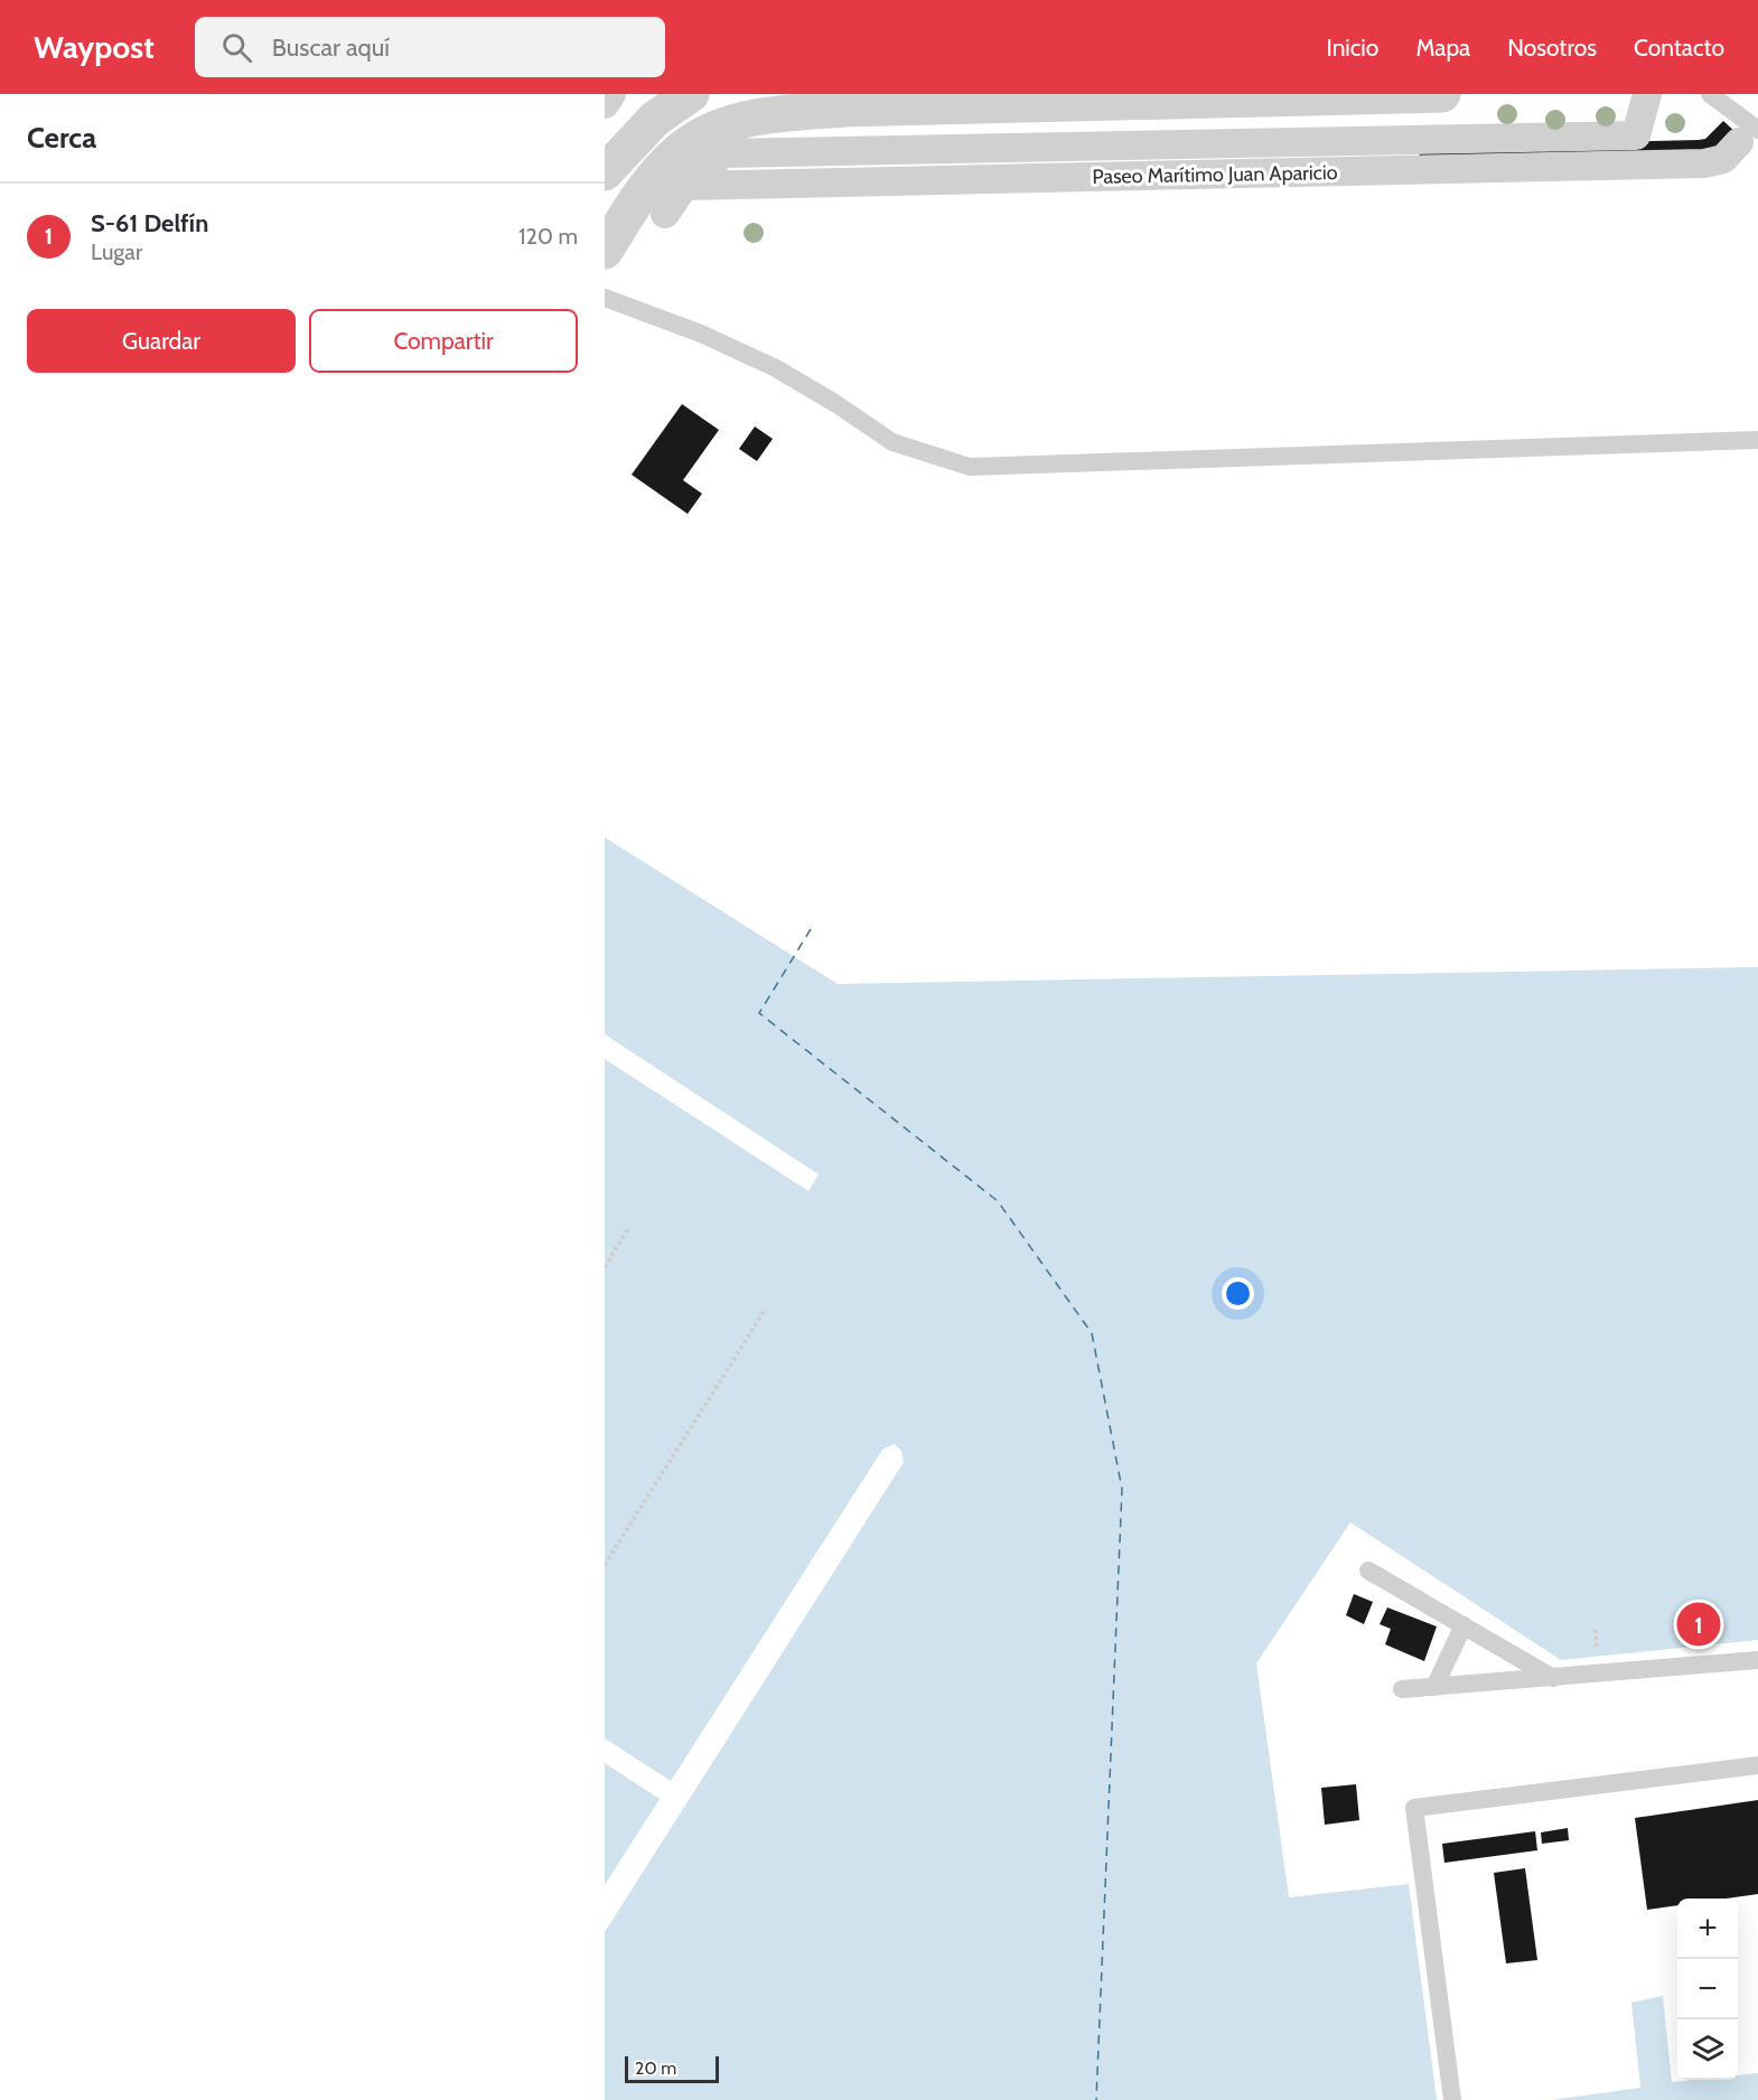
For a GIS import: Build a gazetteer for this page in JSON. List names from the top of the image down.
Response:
{
  "streets": {
    "street": ["Paseo Marítimo Juan Aparicio"]
  },
  "scale_bar": "20 m",
  "page": {
    "header": "Waypost",
    "search": "Buscar aquí",
    "nav": [
      "Inicio",
      "Mapa",
      "Nosotros",
      "Contacto"
    ],
    "heading": "Cerca",
    "list": [
      {
        "mark": "1",
        "name": "S-61 Delfín",
        "note": "Lugar",
        "value": "120 m"
      }
    ],
    "buttons": ["Guardar", "Compartir"],
    "pins": "1",
    "map_buttons": ["+", "−"],
    "scale": "20 m"
  }
}
